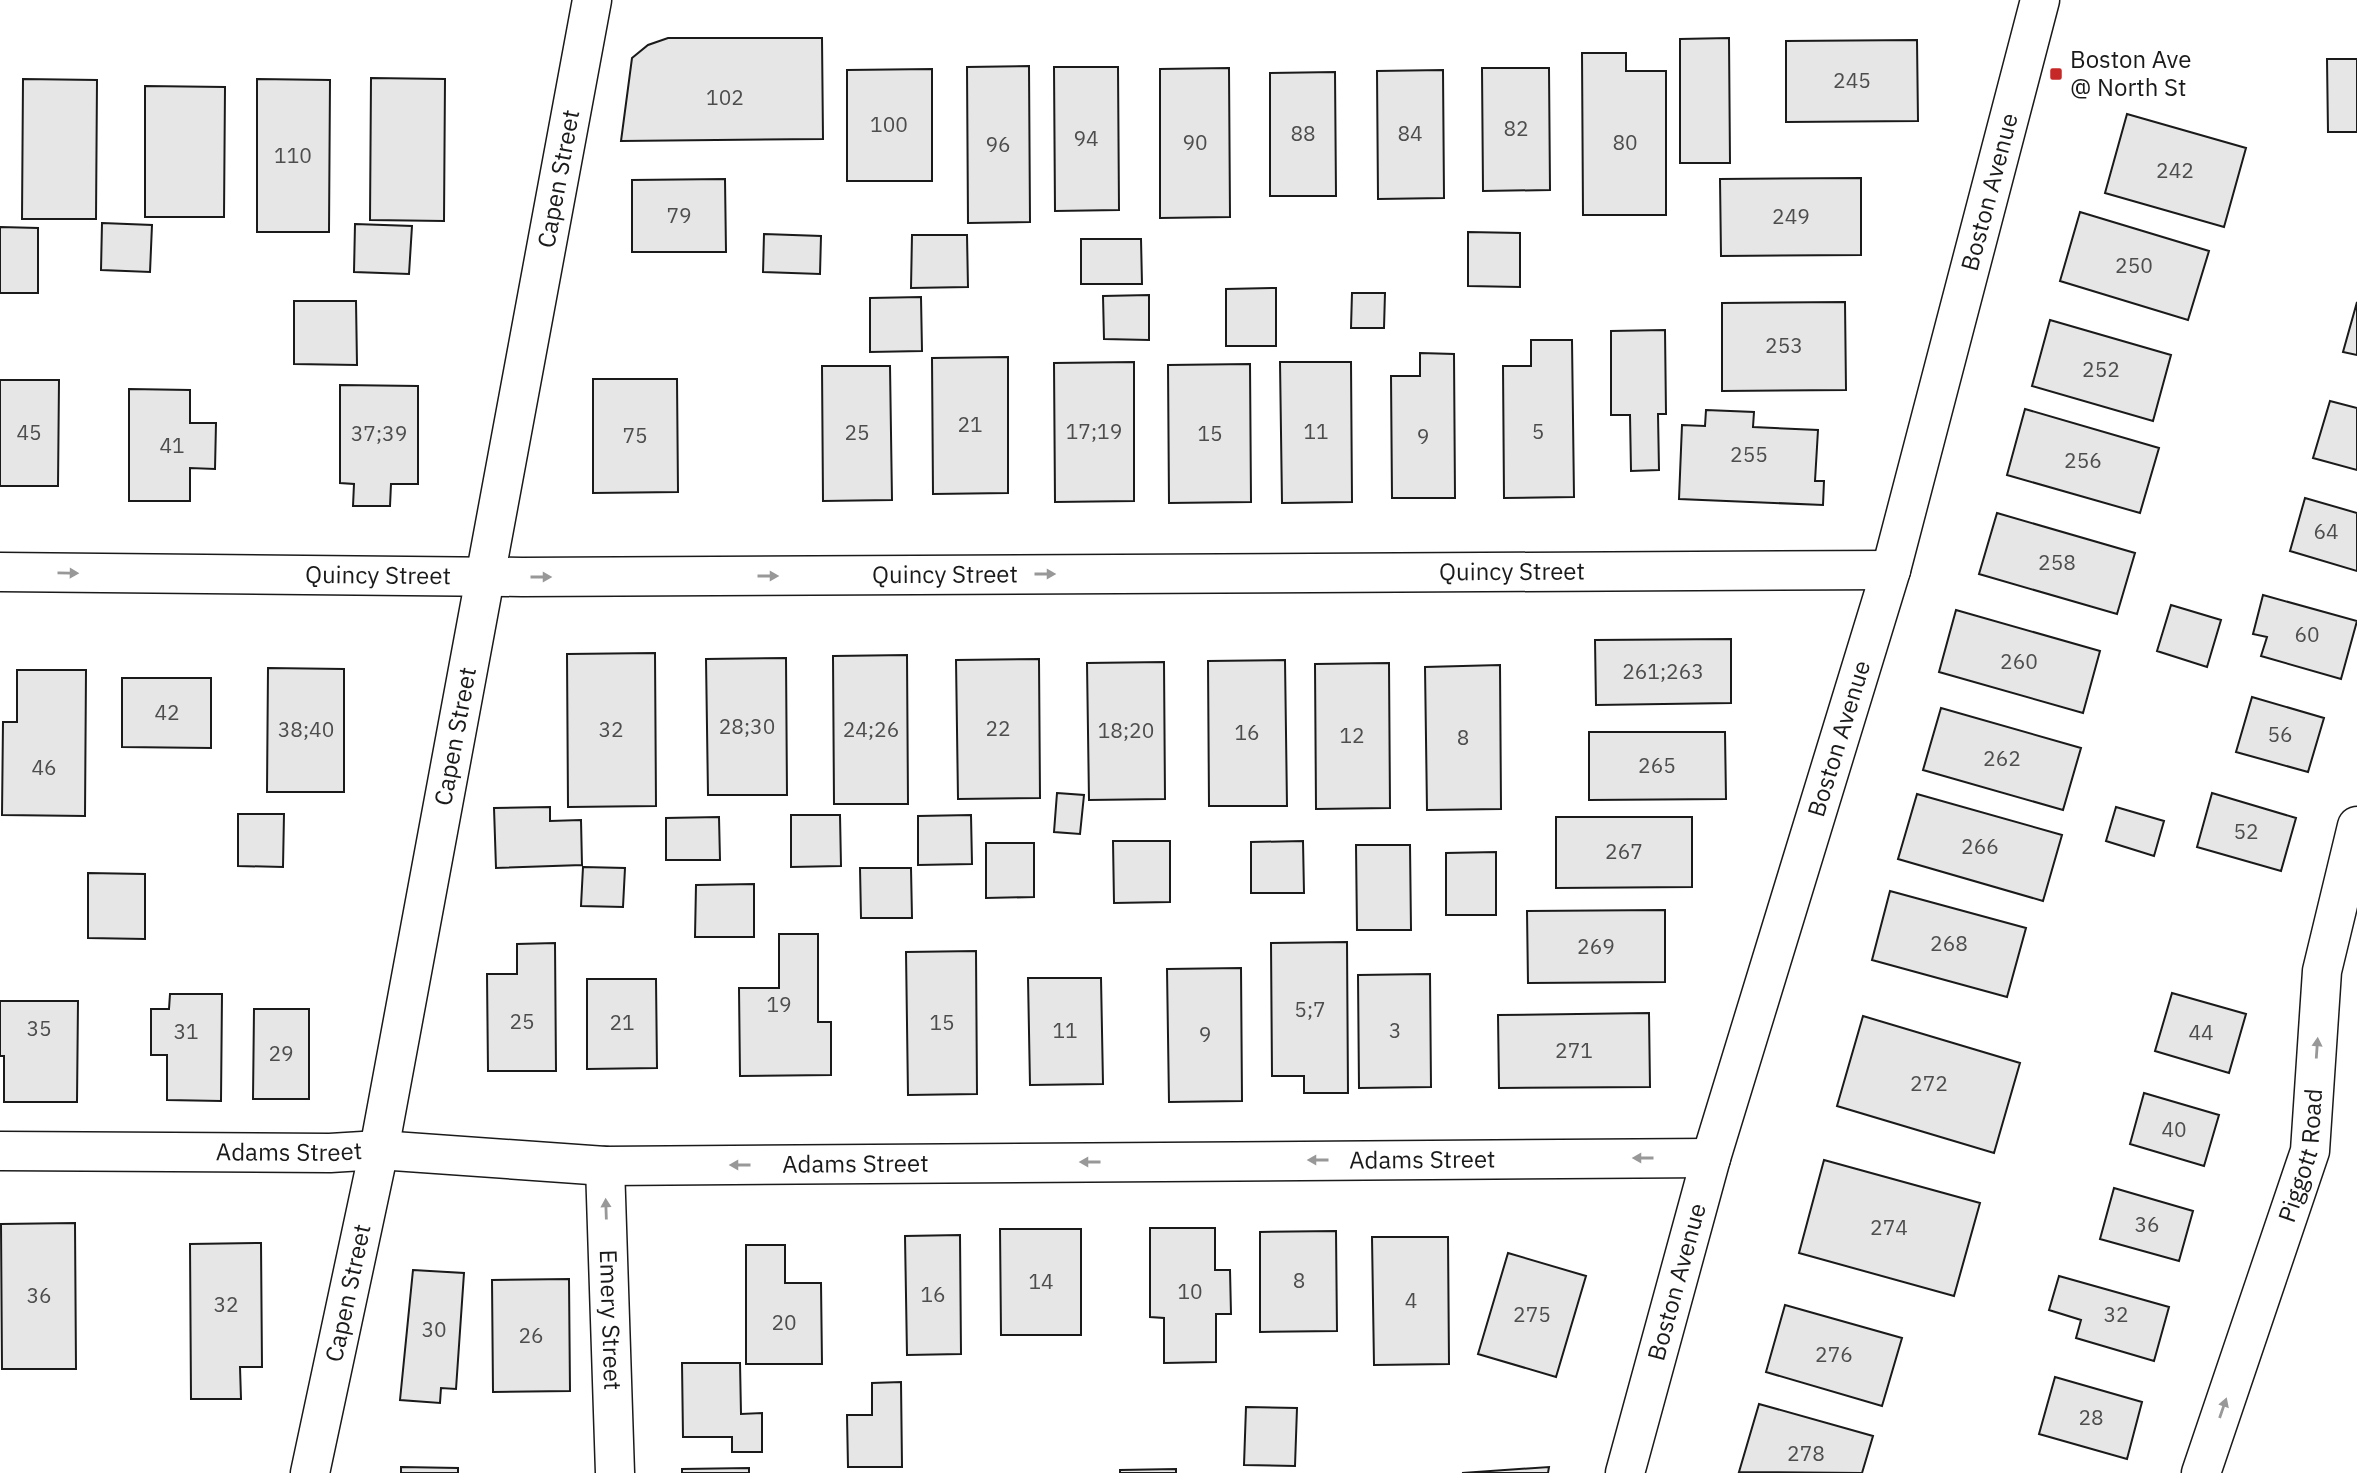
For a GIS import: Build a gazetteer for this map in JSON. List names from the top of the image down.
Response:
{
  "streets": {
    "street": [
      "Capen Street",
      "Boston Avenue",
      "Quincy Street",
      "Adams Street",
      "Piggott Road",
      "Emery Street"
    ]
  },
  "crossings": [
    ["Capen Street", "Quincy Street"],
    ["Capen Street", "Adams Street"],
    ["Boston Avenue", "Quincy Street"],
    ["Boston Avenue", "Adams Street"],
    ["Adams Street", "Emery Street"]
  ],
  "one_way": [
    "Quincy Street",
    "Adams Street",
    "Piggott Road",
    "Emery Street"
  ],
  "places": {
    "transit": ["Boston Ave @ North St"]
  },
  "house_numbers": [
    "245",
    "102",
    "100",
    "82",
    "88",
    "84",
    "94",
    "90",
    "80",
    "96",
    "110",
    "242",
    "79",
    "249",
    "250",
    "253",
    "252",
    "21",
    "17;19",
    "11",
    "5",
    "45",
    "25",
    "37;39",
    "15",
    "75",
    "9",
    "41",
    "255",
    "256",
    "64",
    "258",
    "60",
    "260",
    "261;263",
    "42",
    "28;30",
    "22",
    "38;40",
    "32",
    "24;26",
    "18;20",
    "16",
    "56",
    "12",
    "8",
    "262",
    "265",
    "46",
    "52",
    "266",
    "267",
    "268",
    "269",
    "19",
    "5;7",
    "25",
    "21",
    "15",
    "35",
    "11",
    "3",
    "31",
    "44",
    "9",
    "271",
    "29",
    "272",
    "40",
    "36",
    "274",
    "8",
    "14",
    "10",
    "16",
    "36",
    "4",
    "32",
    "275",
    "32",
    "20",
    "30",
    "26",
    "276",
    "28",
    "278"
  ]
}
